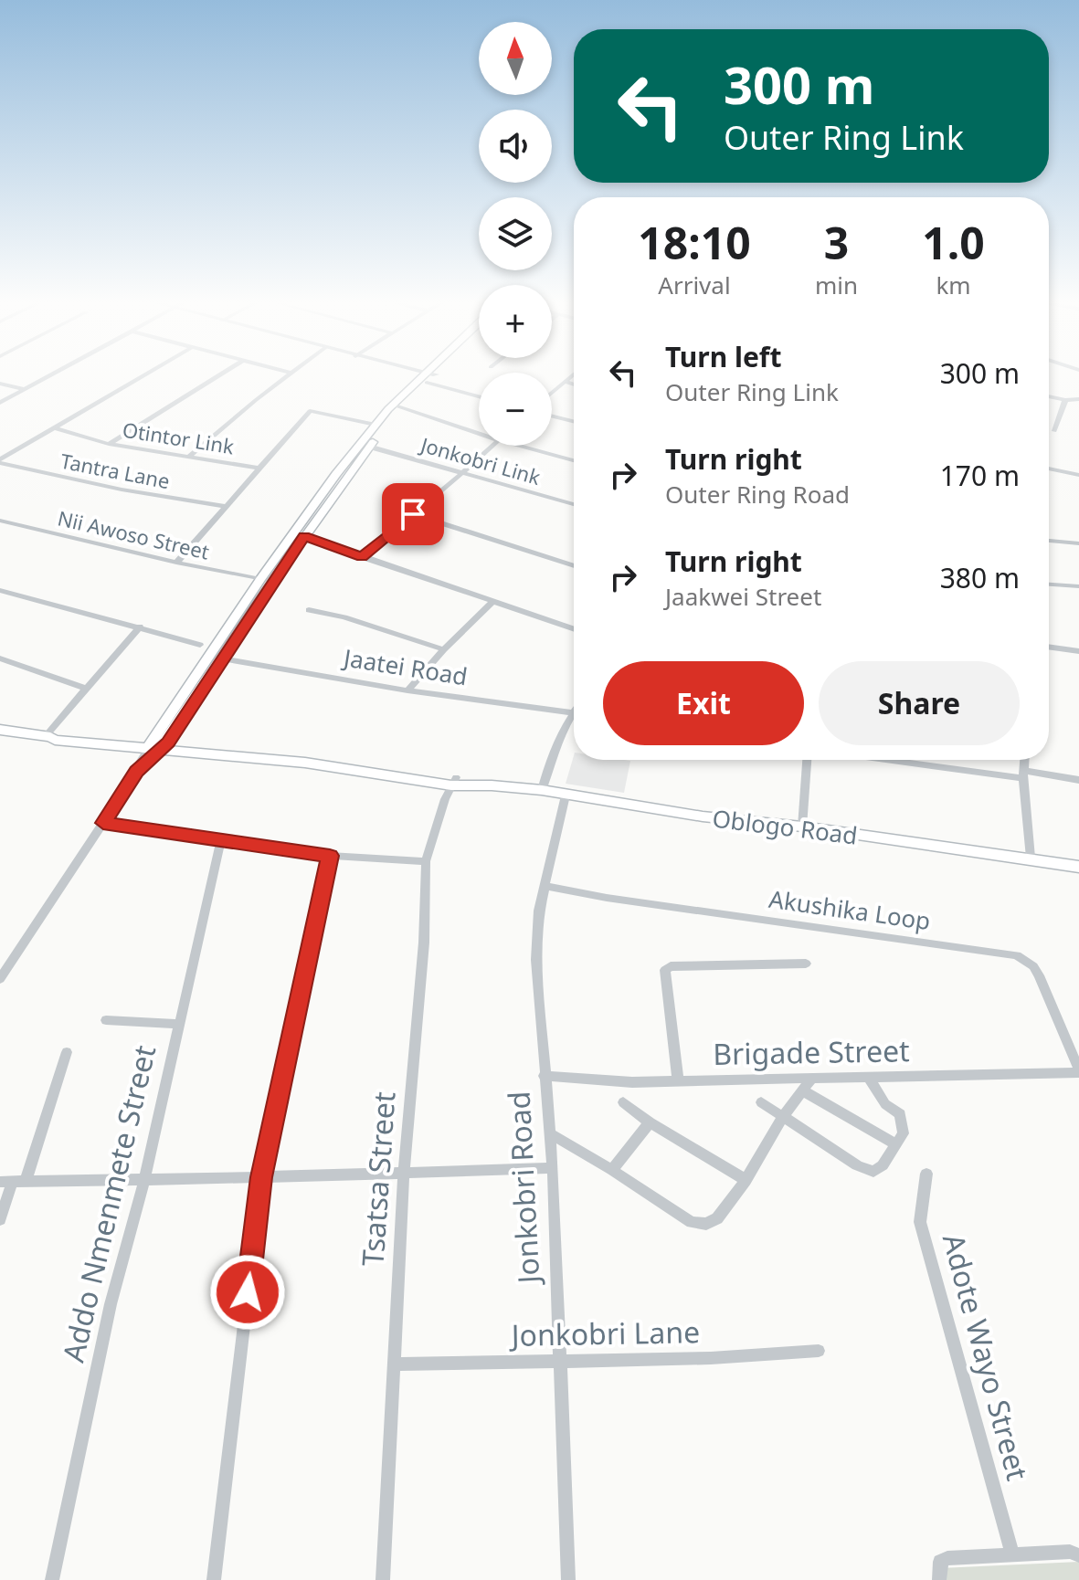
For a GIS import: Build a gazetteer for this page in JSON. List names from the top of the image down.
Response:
{
  "streets": {
    "main road": ["Oblogo Road"],
    "street": [
      "Otintor Link",
      "Jonkobri Link",
      "Tantra Lane",
      "Nii Awoso Street",
      "Jaatei Road",
      "Akushika Loop",
      "Brigade Street",
      "Tsatsa Street",
      "Jonkobri Road",
      "Addo Nmenmete Street",
      "Jonkobri Lane",
      "Adote Wayo Street"
    ]
  },
  "crossings": [
    ["Oblogo Road", "Tsatsa Street"],
    ["Oblogo Road", "Jonkobri Road"],
    ["Akushika Loop", "Brigade Street"],
    ["Akushika Loop", "Jonkobri Road"],
    ["Brigade Street", "Jonkobri Road"],
    ["Tsatsa Street", "Jonkobri Lane"],
    ["Jonkobri Road", "Jonkobri Lane"]
  ],
  "north": "top",
  "page": {
    "map_buttons": ["+", "−"],
    "turn": ["300 m", "Outer Ring Link"],
    "eta": [
      "18:10",
      "Arrival",
      "3",
      "min",
      "1.0",
      "km"
    ],
    "list": [
      {
        "name": "Turn left",
        "note": "Outer Ring Link",
        "value": "300 m"
      },
      {
        "name": "Turn right",
        "note": "Outer Ring Road",
        "value": "170 m"
      },
      {
        "name": "Turn right",
        "note": "Jaakwei Street",
        "value": "380 m"
      }
    ],
    "buttons": ["Exit", "Share"]
  }
}
